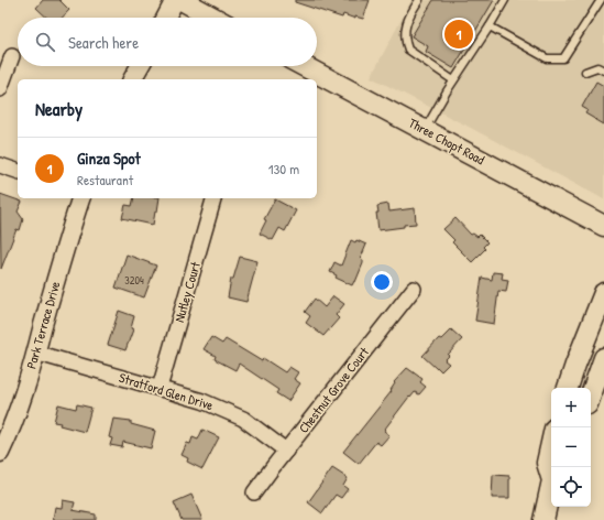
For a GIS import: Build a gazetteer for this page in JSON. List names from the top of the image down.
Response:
{
  "streets": {
    "main road": ["Three Chopt Road"],
    "street": [
      "Nutley Court",
      "Park Terrace Drive",
      "Chestnut Grove Court",
      "Stratford Glen Drive"
    ]
  },
  "crossings": [
    ["Nutley Court", "Stratford Glen Drive"],
    ["Park Terrace Drive", "Stratford Glen Drive"],
    ["Chestnut Grove Court", "Stratford Glen Drive"]
  ],
  "house_numbers": ["3204"],
  "page": {
    "pins": "1",
    "search": "Search here",
    "heading": "Nearby",
    "list": [
      {
        "mark": "1",
        "name": "Ginza Spot",
        "note": "Restaurant",
        "value": "130 m"
      }
    ],
    "map_buttons": ["+", "−"]
  }
}
